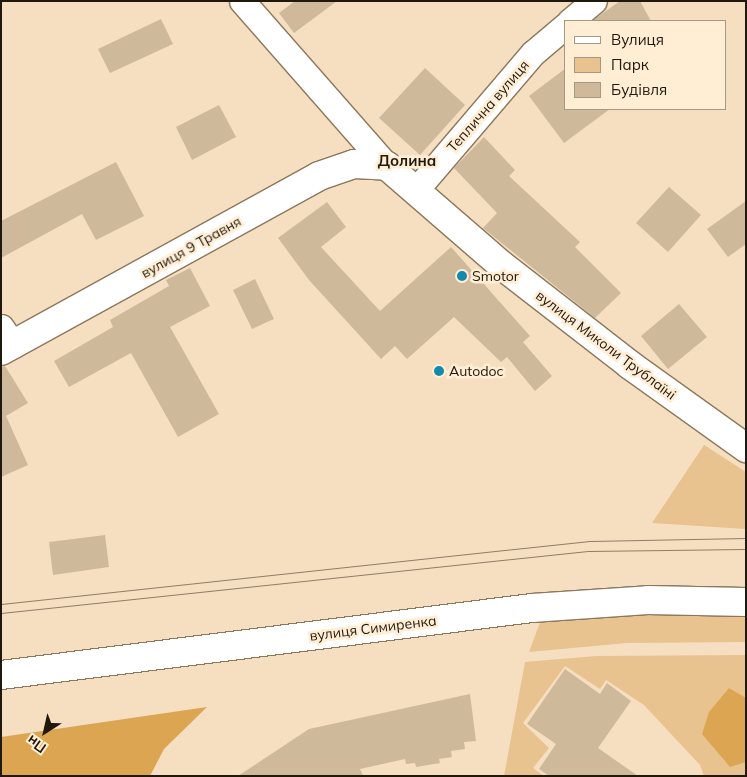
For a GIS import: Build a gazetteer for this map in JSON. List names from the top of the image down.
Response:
{
  "streets": {
    "street": [
      "Теплична вулиця",
      "вулиця 9 Травня",
      "вулиця Миколи Трублаїні",
      "вулиця Симиренка"
    ]
  },
  "crossings": [
    ["Теплична вулиця", "вулиця Миколи Трублаїні"],
    ["вулиця 9 Травня", "вулиця Миколи Трублаїні"]
  ],
  "districts": ["Долина"],
  "places": ["Smotor", "Autodoc"],
  "legend": ["Вулиця", "Парк", "Будівля"],
  "north": "bottom left"
}
